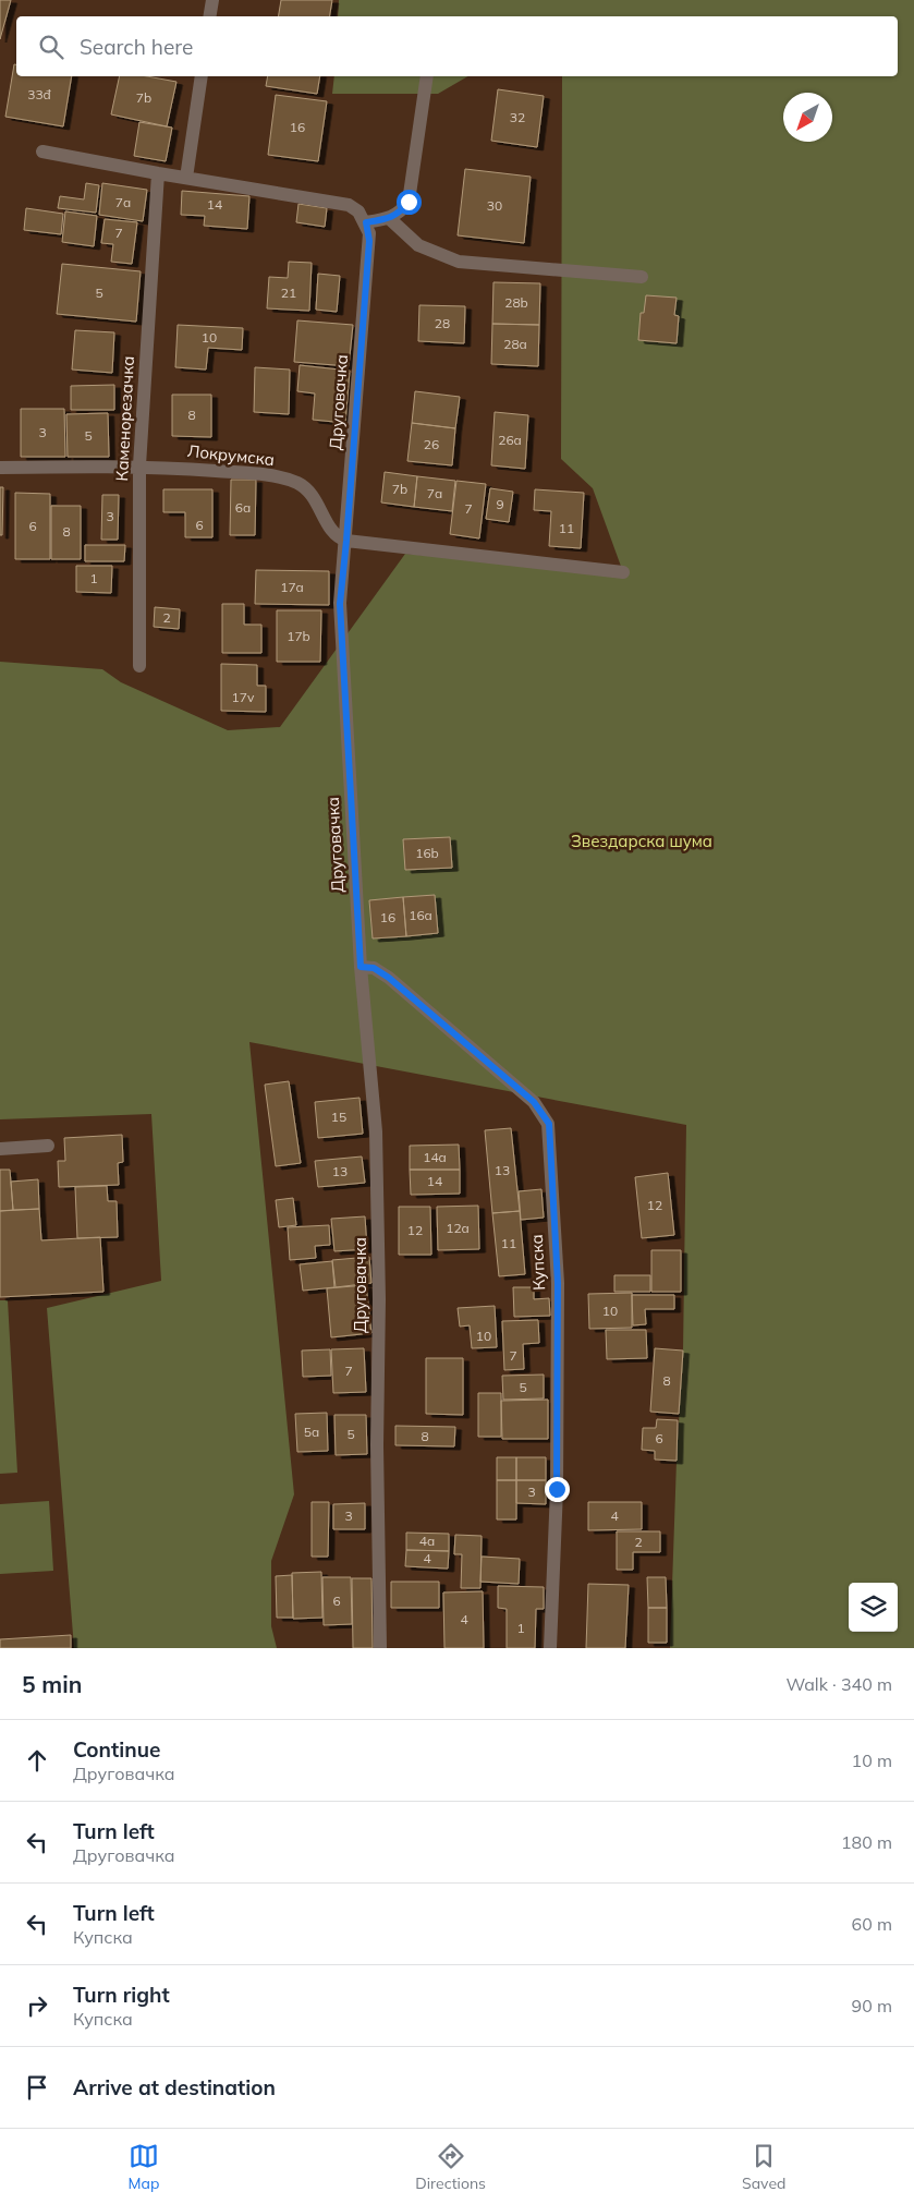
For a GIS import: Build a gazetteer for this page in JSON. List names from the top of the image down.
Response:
{
  "streets": {
    "street": [
      "Друговачка",
      "Каменорезачка",
      "Локрумска",
      "Купска"
    ]
  },
  "crossings": [
    ["Друговачка", "Локрумска"],
    ["Друговачка", "Купска"],
    ["Каменорезачка", "Локрумска"]
  ],
  "parks": ["Звездарска шума"],
  "house_numbers": [
    "33đ",
    "7b",
    "32",
    "16",
    "7a",
    "14",
    "30",
    "7",
    "5",
    "21",
    "28b",
    "28",
    "10",
    "28a",
    "8",
    "3",
    "5",
    "26a",
    "26",
    "7b",
    "7a",
    "9",
    "6a",
    "7",
    "3",
    "6",
    "6",
    "11",
    "8",
    "1",
    "17a",
    "2",
    "17b",
    "17v",
    "16b",
    "16a",
    "16",
    "15",
    "14a",
    "13",
    "13",
    "14",
    "12",
    "12a",
    "12",
    "11",
    "10",
    "10",
    "7",
    "7",
    "8",
    "5",
    "5a",
    "5",
    "8",
    "6",
    "3",
    "3",
    "4",
    "4a",
    "2",
    "4",
    "6",
    "4",
    "1"
  ],
  "north": "bottom left",
  "page": {
    "search": "Search here",
    "heading": ["5 min", "Walk · 340 m"],
    "list": [
      ["Continue", "Друговачка", "10 m"],
      ["Turn left", "Друговачка", "180 m"],
      ["Turn left", "Купска", "60 m"],
      ["Turn right", "Купска", "90 m"],
      "Arrive at destination"
    ],
    "nav": ["Map", "Directions", "Saved"]
  }
}
